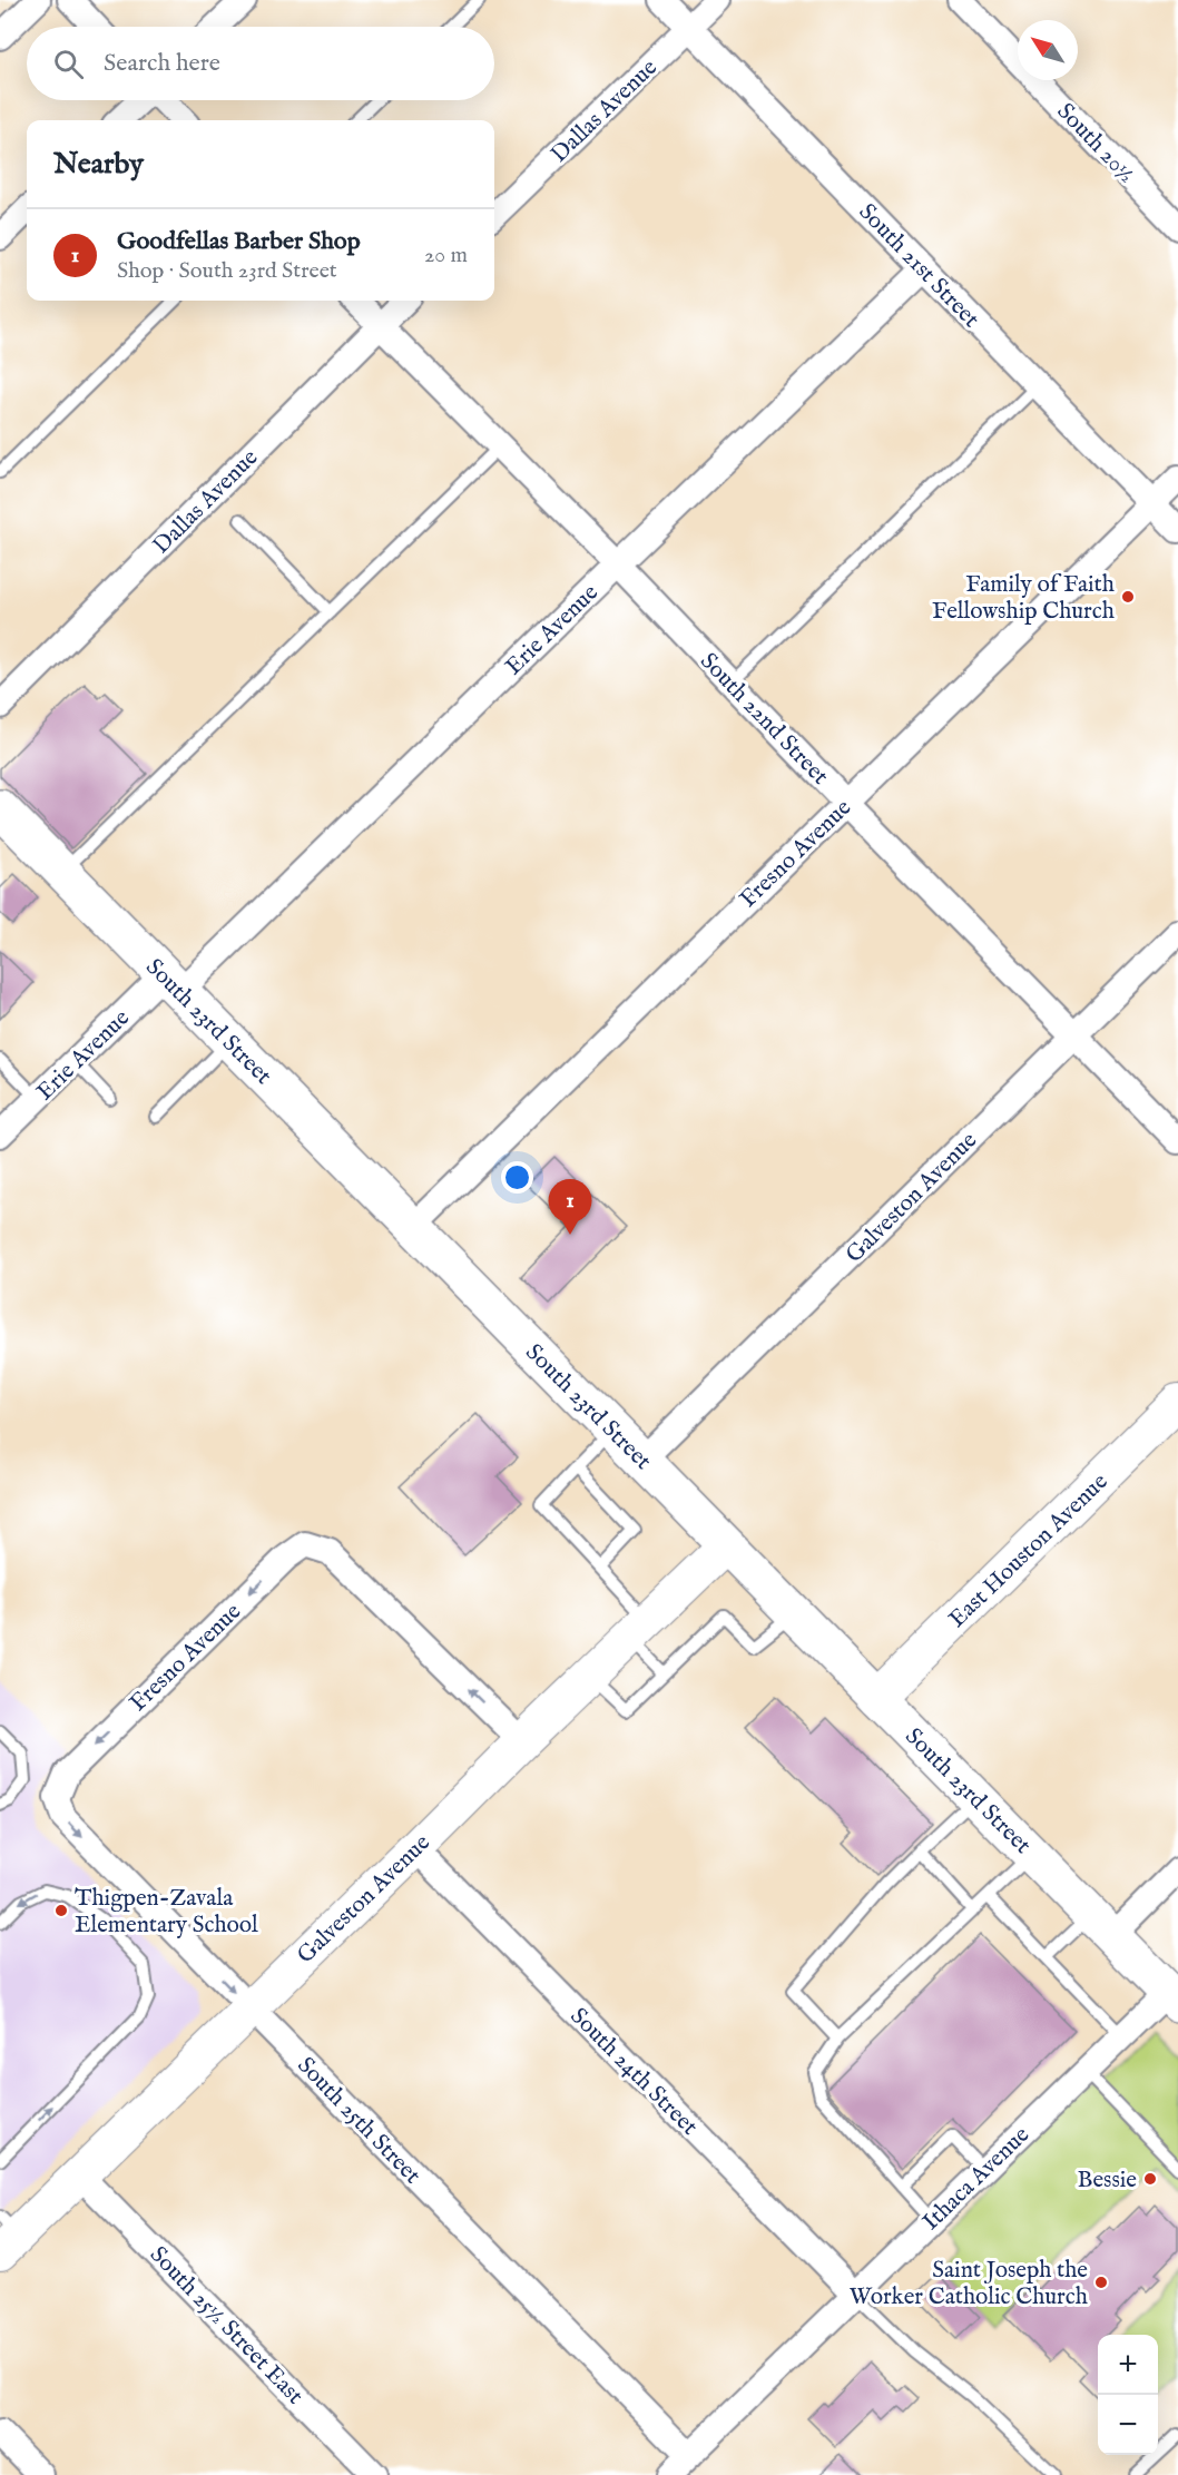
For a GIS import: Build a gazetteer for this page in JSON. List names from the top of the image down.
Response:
{
  "streets": {
    "main road": ["South 23rd Street"],
    "street": [
      "Dallas Avenue",
      "South 20½",
      "South 21st Street",
      "Erie Avenue",
      "South 22nd Street",
      "Fresno Avenue",
      "Galveston Avenue",
      "East Houston Avenue",
      "South 24th Street",
      "South 25th Street",
      "Ithaca Avenue",
      "South 25½ Street East"
    ]
  },
  "crossings": [
    ["Dallas Avenue", "South 21st Street"],
    ["Dallas Avenue", "South 22nd Street"],
    ["South 21st Street", "Erie Avenue"],
    ["South 21st Street", "Fresno Avenue"],
    ["Erie Avenue", "South 22nd Street"],
    ["Erie Avenue", "South 23rd Street"],
    ["South 22nd Street", "Fresno Avenue"],
    ["South 22nd Street", "Galveston Avenue"],
    ["Fresno Avenue", "South 23rd Street"],
    ["Fresno Avenue", "Galveston Avenue"],
    ["Fresno Avenue", "South 25th Street"],
    ["South 23rd Street", "Galveston Avenue"],
    ["South 23rd Street", "East Houston Avenue"],
    ["South 23rd Street", "Ithaca Avenue"],
    ["Galveston Avenue", "South 24th Street"],
    ["Galveston Avenue", "South 25th Street"],
    ["Galveston Avenue", "South 25½ Street East"],
    ["South 24th Street", "Ithaca Avenue"],
    ["South 25th Street", "Ithaca Avenue"]
  ],
  "places": [
    "Family of Faith Fellowship Church",
    "Thigpen-Zavala Elementary School",
    "Bessie",
    "Saint Joseph the Worker Catholic Church"
  ],
  "north": "top left",
  "page": {
    "search": "Search here",
    "heading": "Nearby",
    "list": [
      {
        "mark": "1",
        "name": "Goodfellas Barber Shop",
        "note": "Shop · South 23rd Street",
        "value": "20 m"
      }
    ],
    "pins": "1",
    "map_buttons": ["+", "−"]
  }
}
